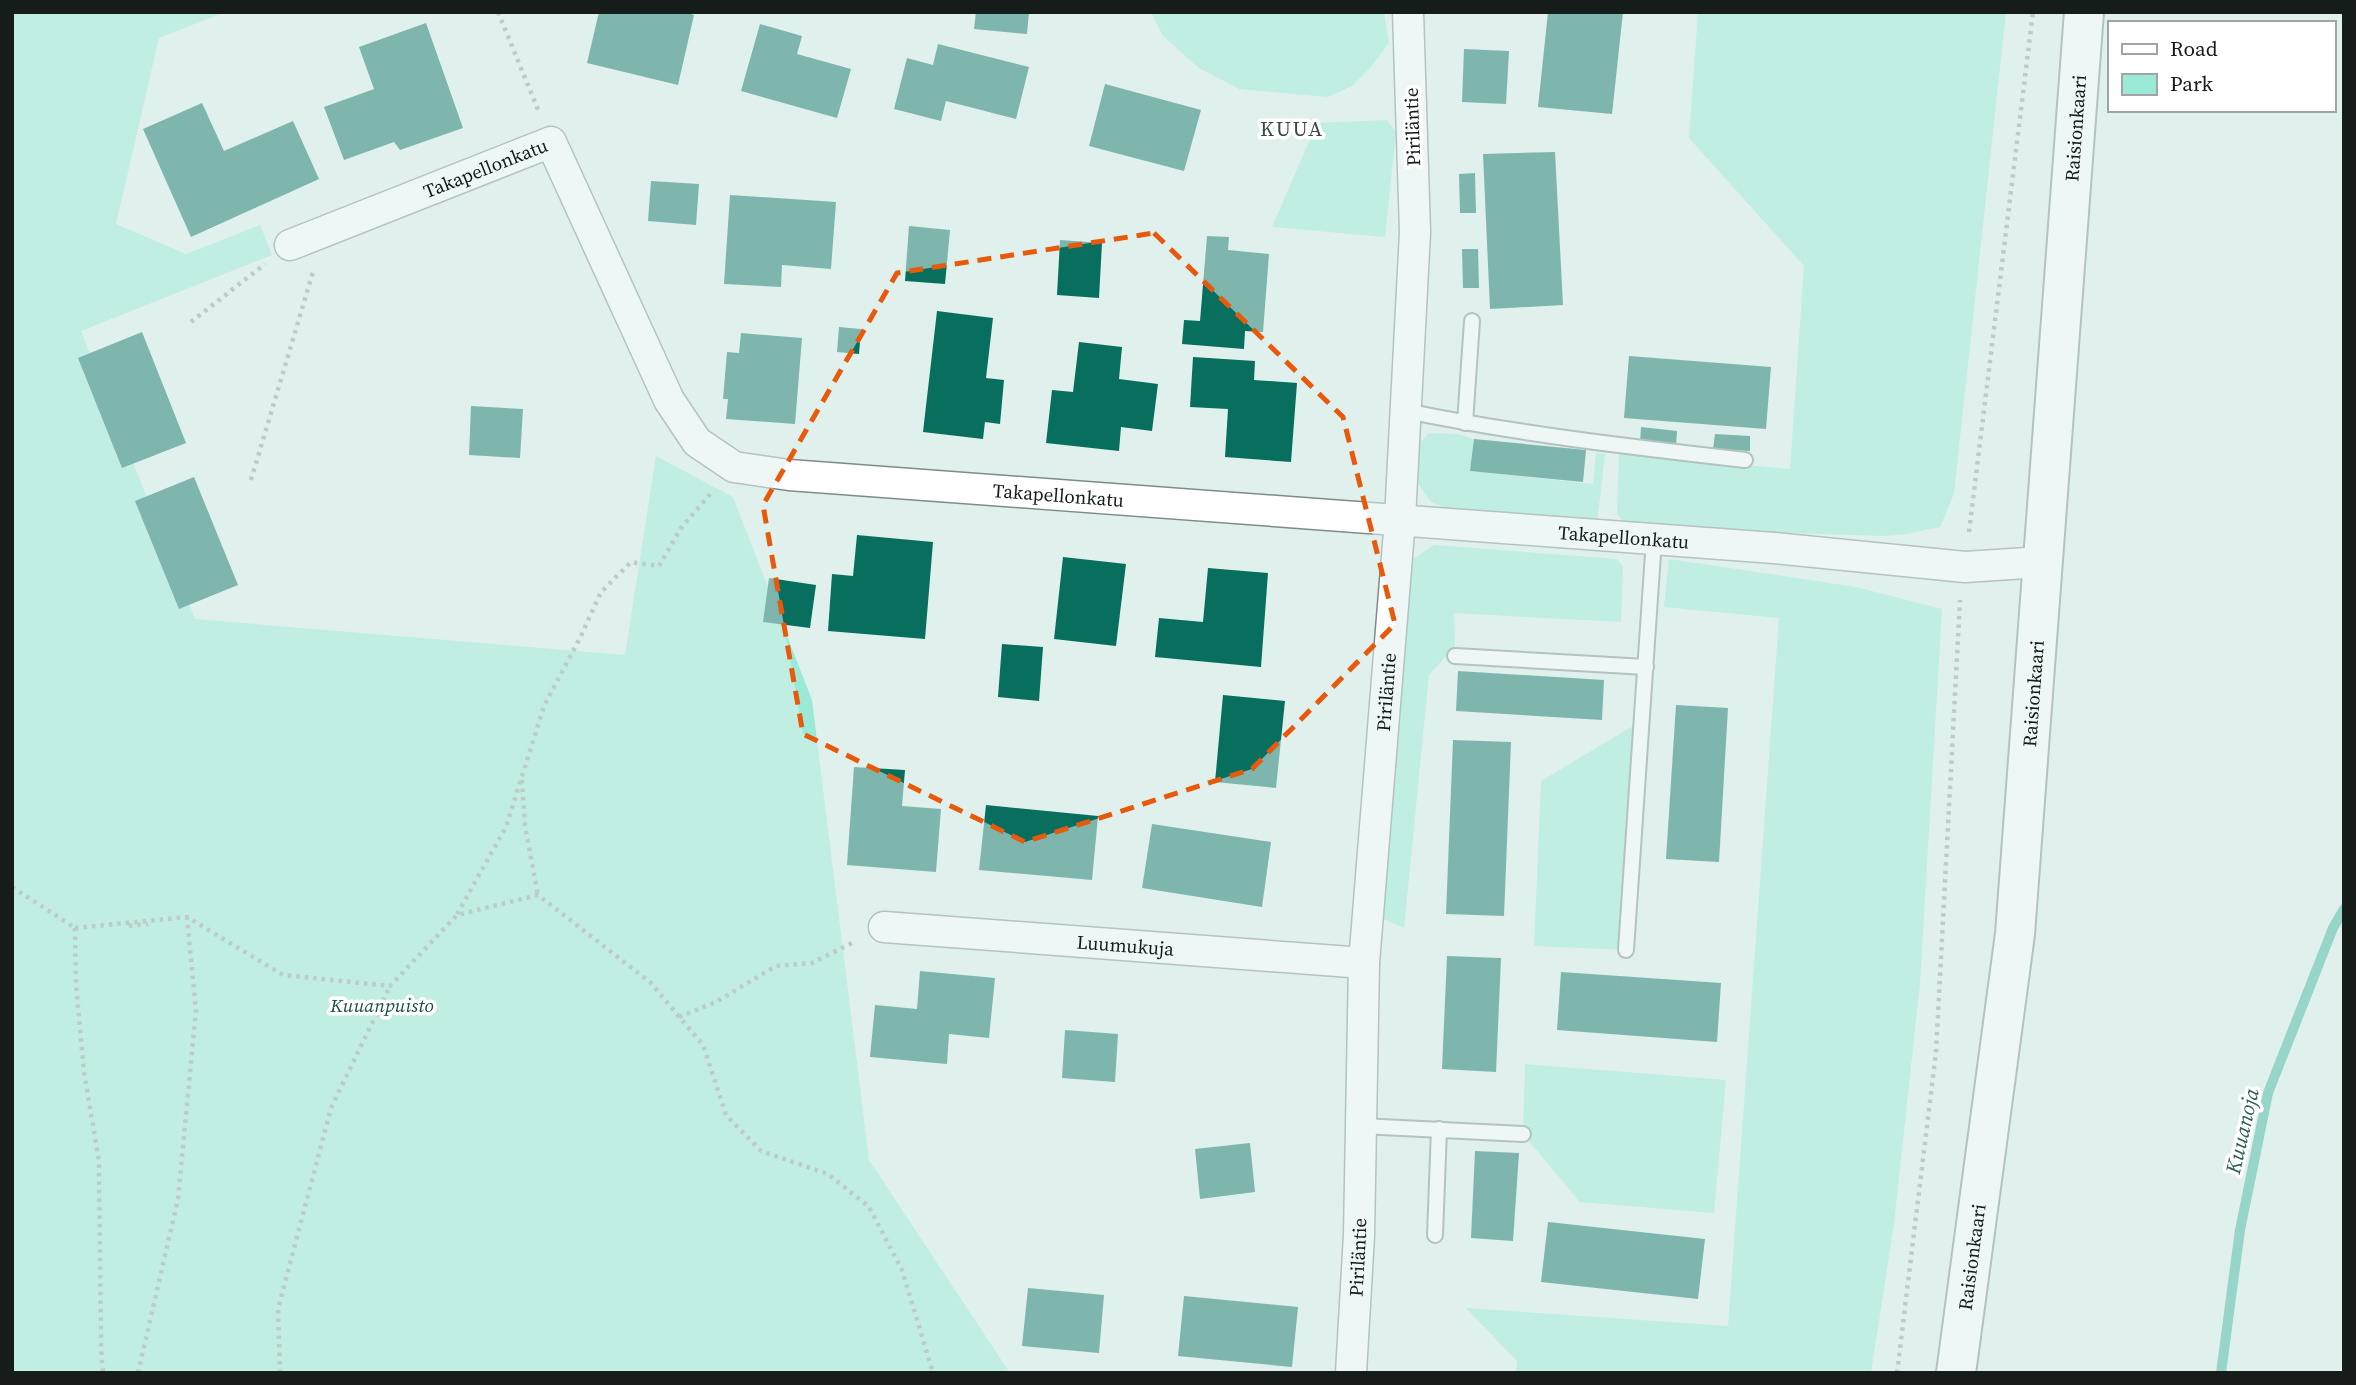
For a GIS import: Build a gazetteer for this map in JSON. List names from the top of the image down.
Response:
{
  "streets": {
    "main road": ["Raisionkaari"],
    "street": ["Piriläntie", "Takapellonkatu", "Luumukuja"]
  },
  "crossings": [
    ["Piriläntie", "Takapellonkatu"],
    ["Piriläntie", "Luumukuja"],
    ["Raisionkaari", "Takapellonkatu"]
  ],
  "districts": ["KUUA"],
  "water": ["Kuuanoja"],
  "parks": ["Kuuanpuisto"],
  "legend": ["Road", "Park"]
}
